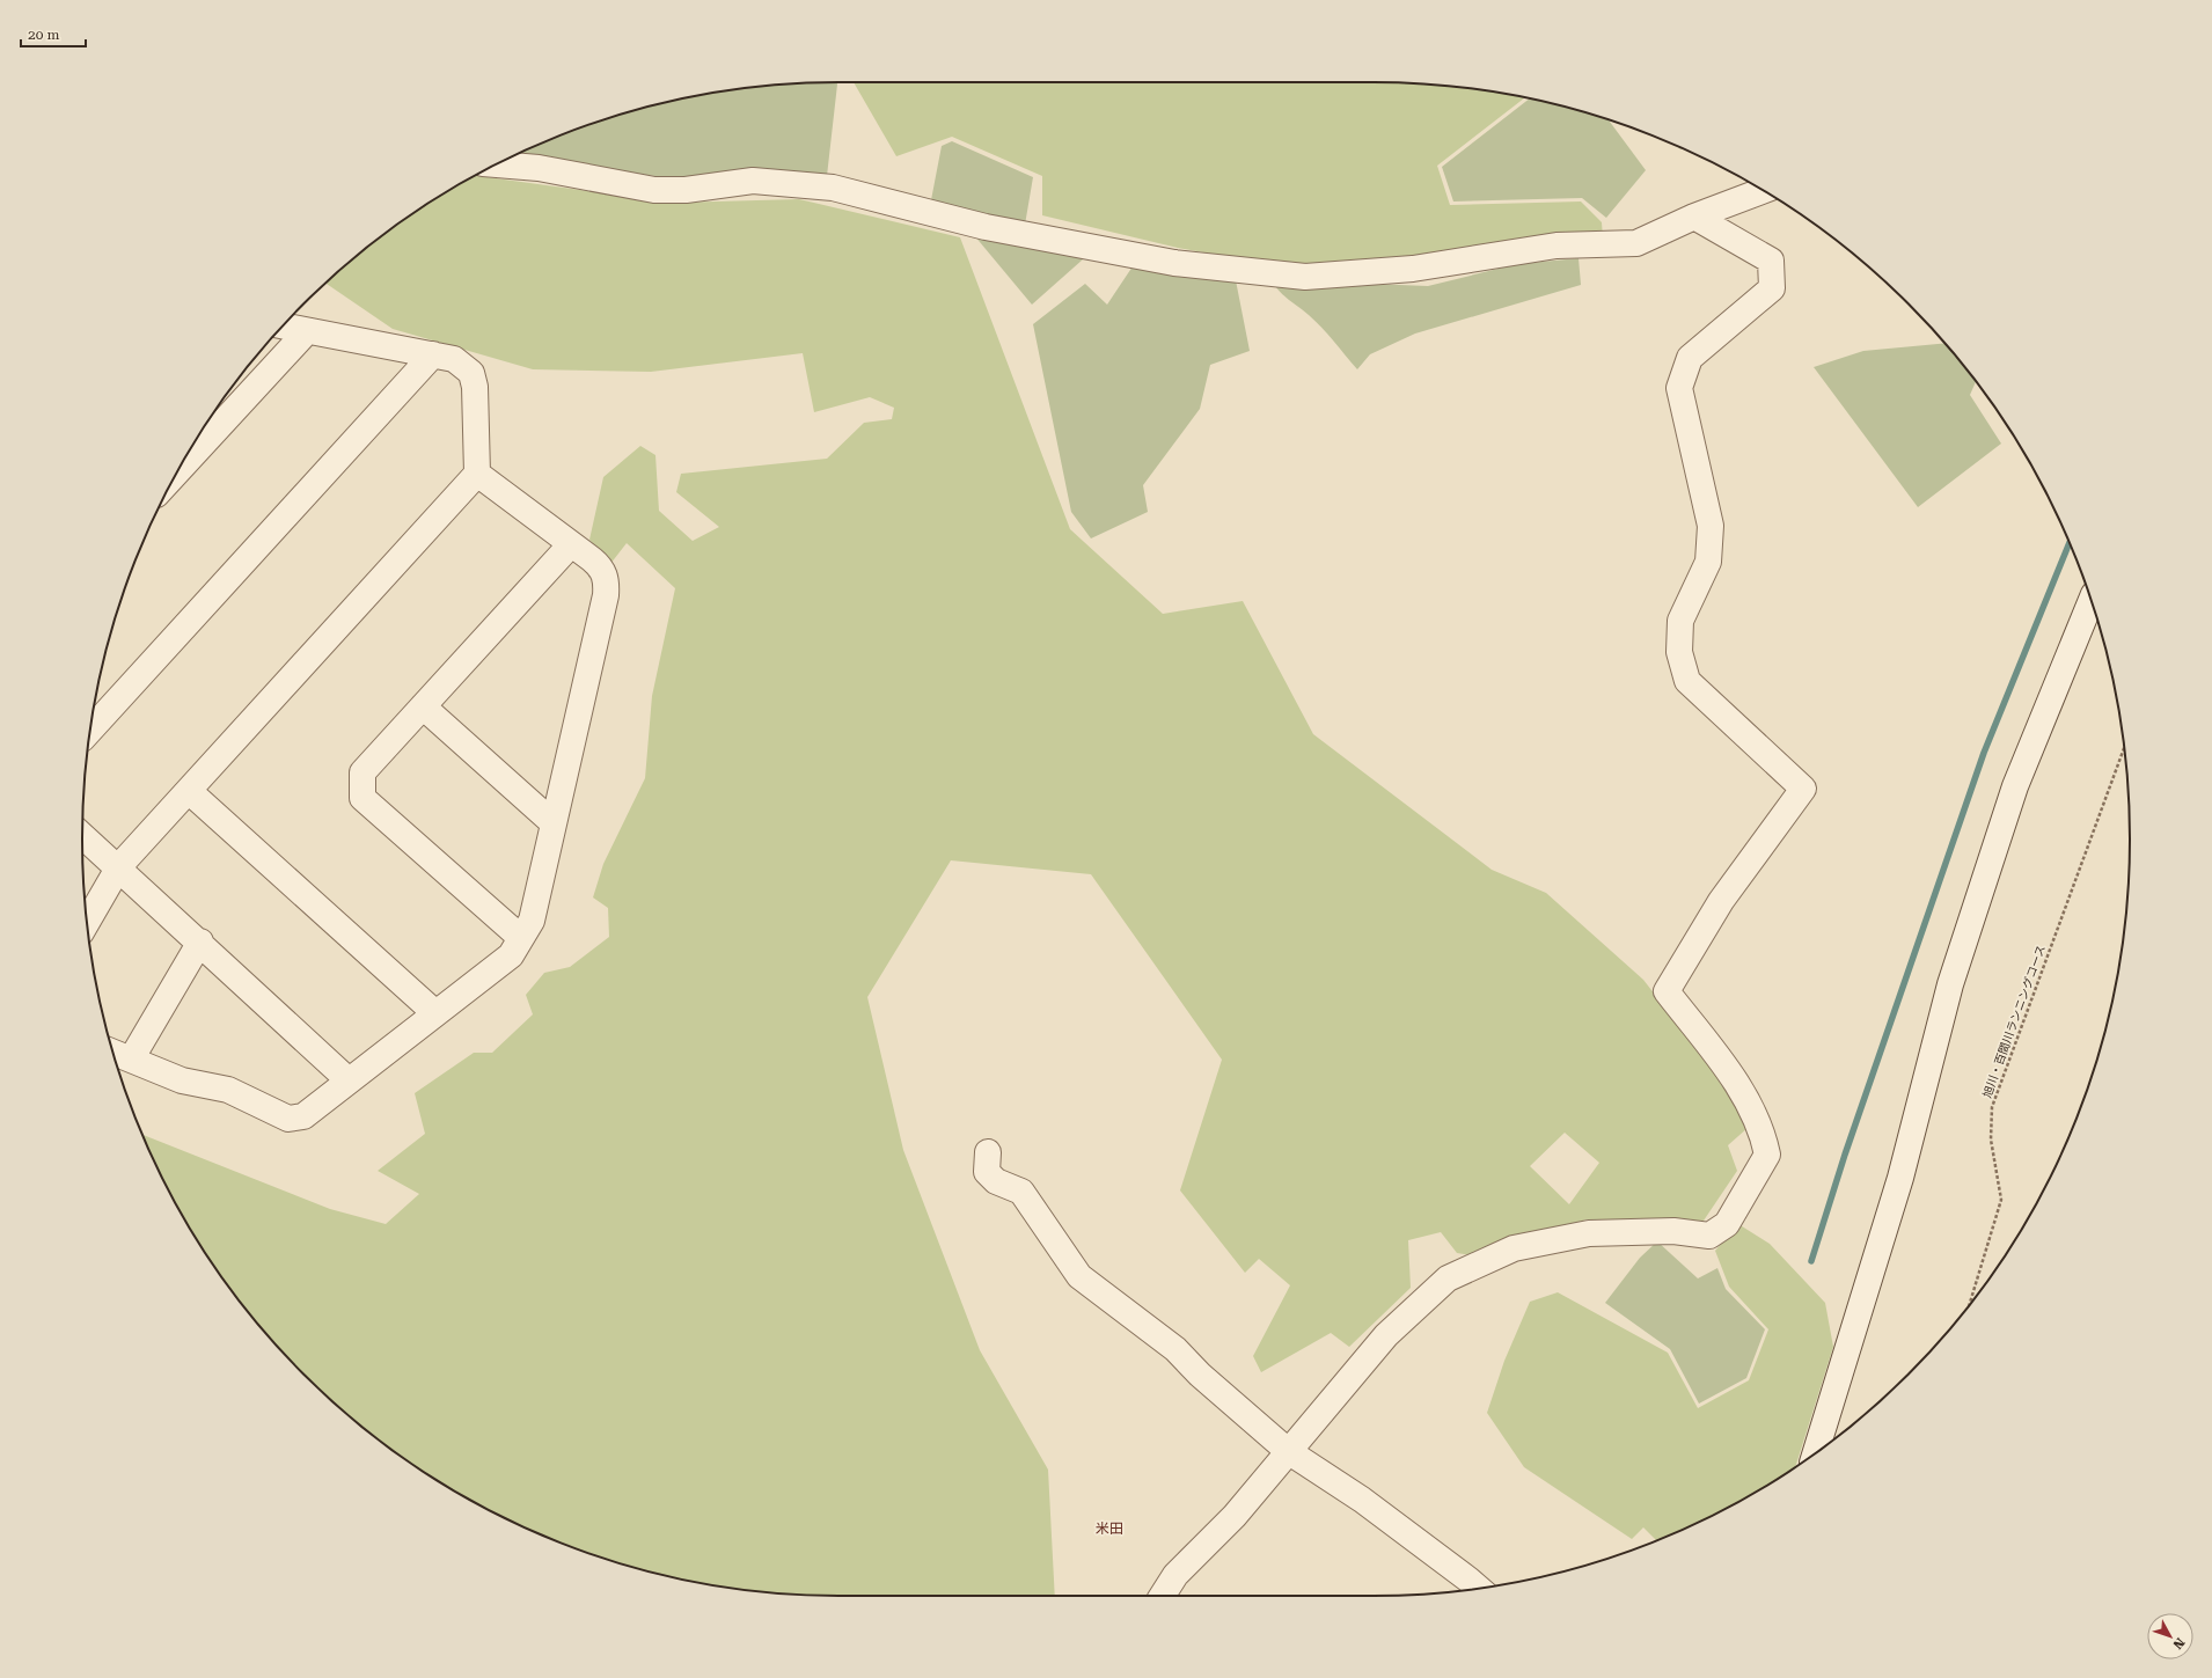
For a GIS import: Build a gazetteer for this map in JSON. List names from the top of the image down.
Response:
{
  "streets": {
    "path": ["旭川・百間川ランニングコース"]
  },
  "districts": ["米田"],
  "scale_bar": "20 m",
  "north": "bottom right"
}
